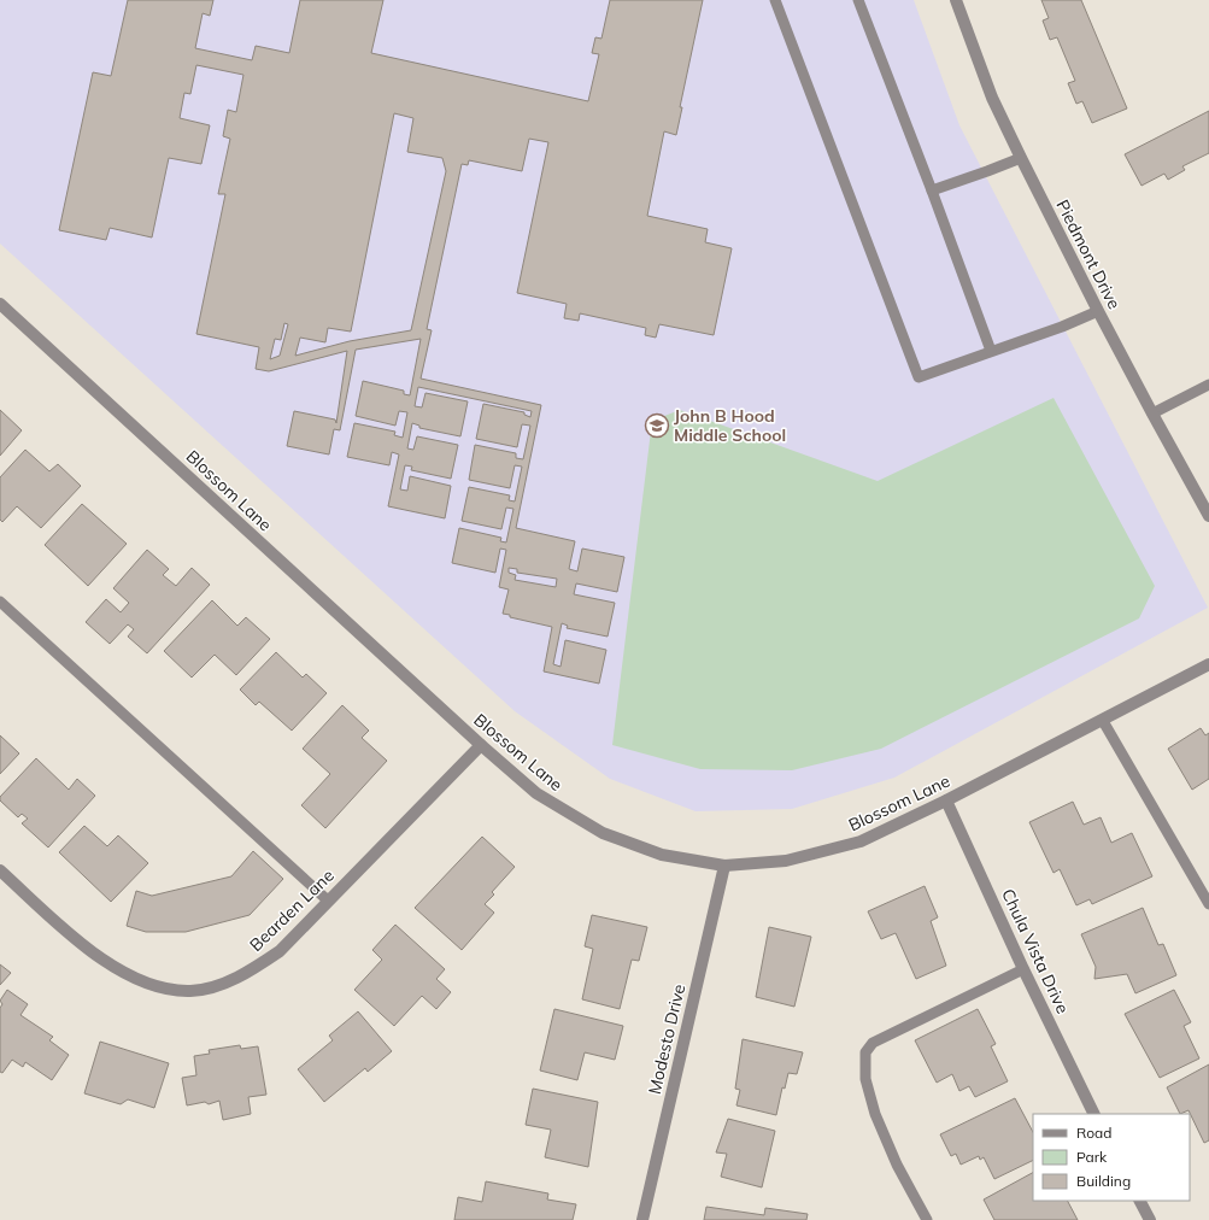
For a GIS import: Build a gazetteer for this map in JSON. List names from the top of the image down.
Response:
{
  "streets": {
    "street": [
      "Piedmont Drive",
      "Blossom Lane",
      "Bearden Lane",
      "Chula Vista Drive",
      "Modesto Drive"
    ]
  },
  "crossings": [
    ["Blossom Lane", "Bearden Lane"],
    ["Blossom Lane", "Chula Vista Drive"],
    ["Blossom Lane", "Modesto Drive"]
  ],
  "places": {
    "school or university": ["John B Hood Middle School"]
  },
  "legend": ["Road", "Park", "Building"]
}
